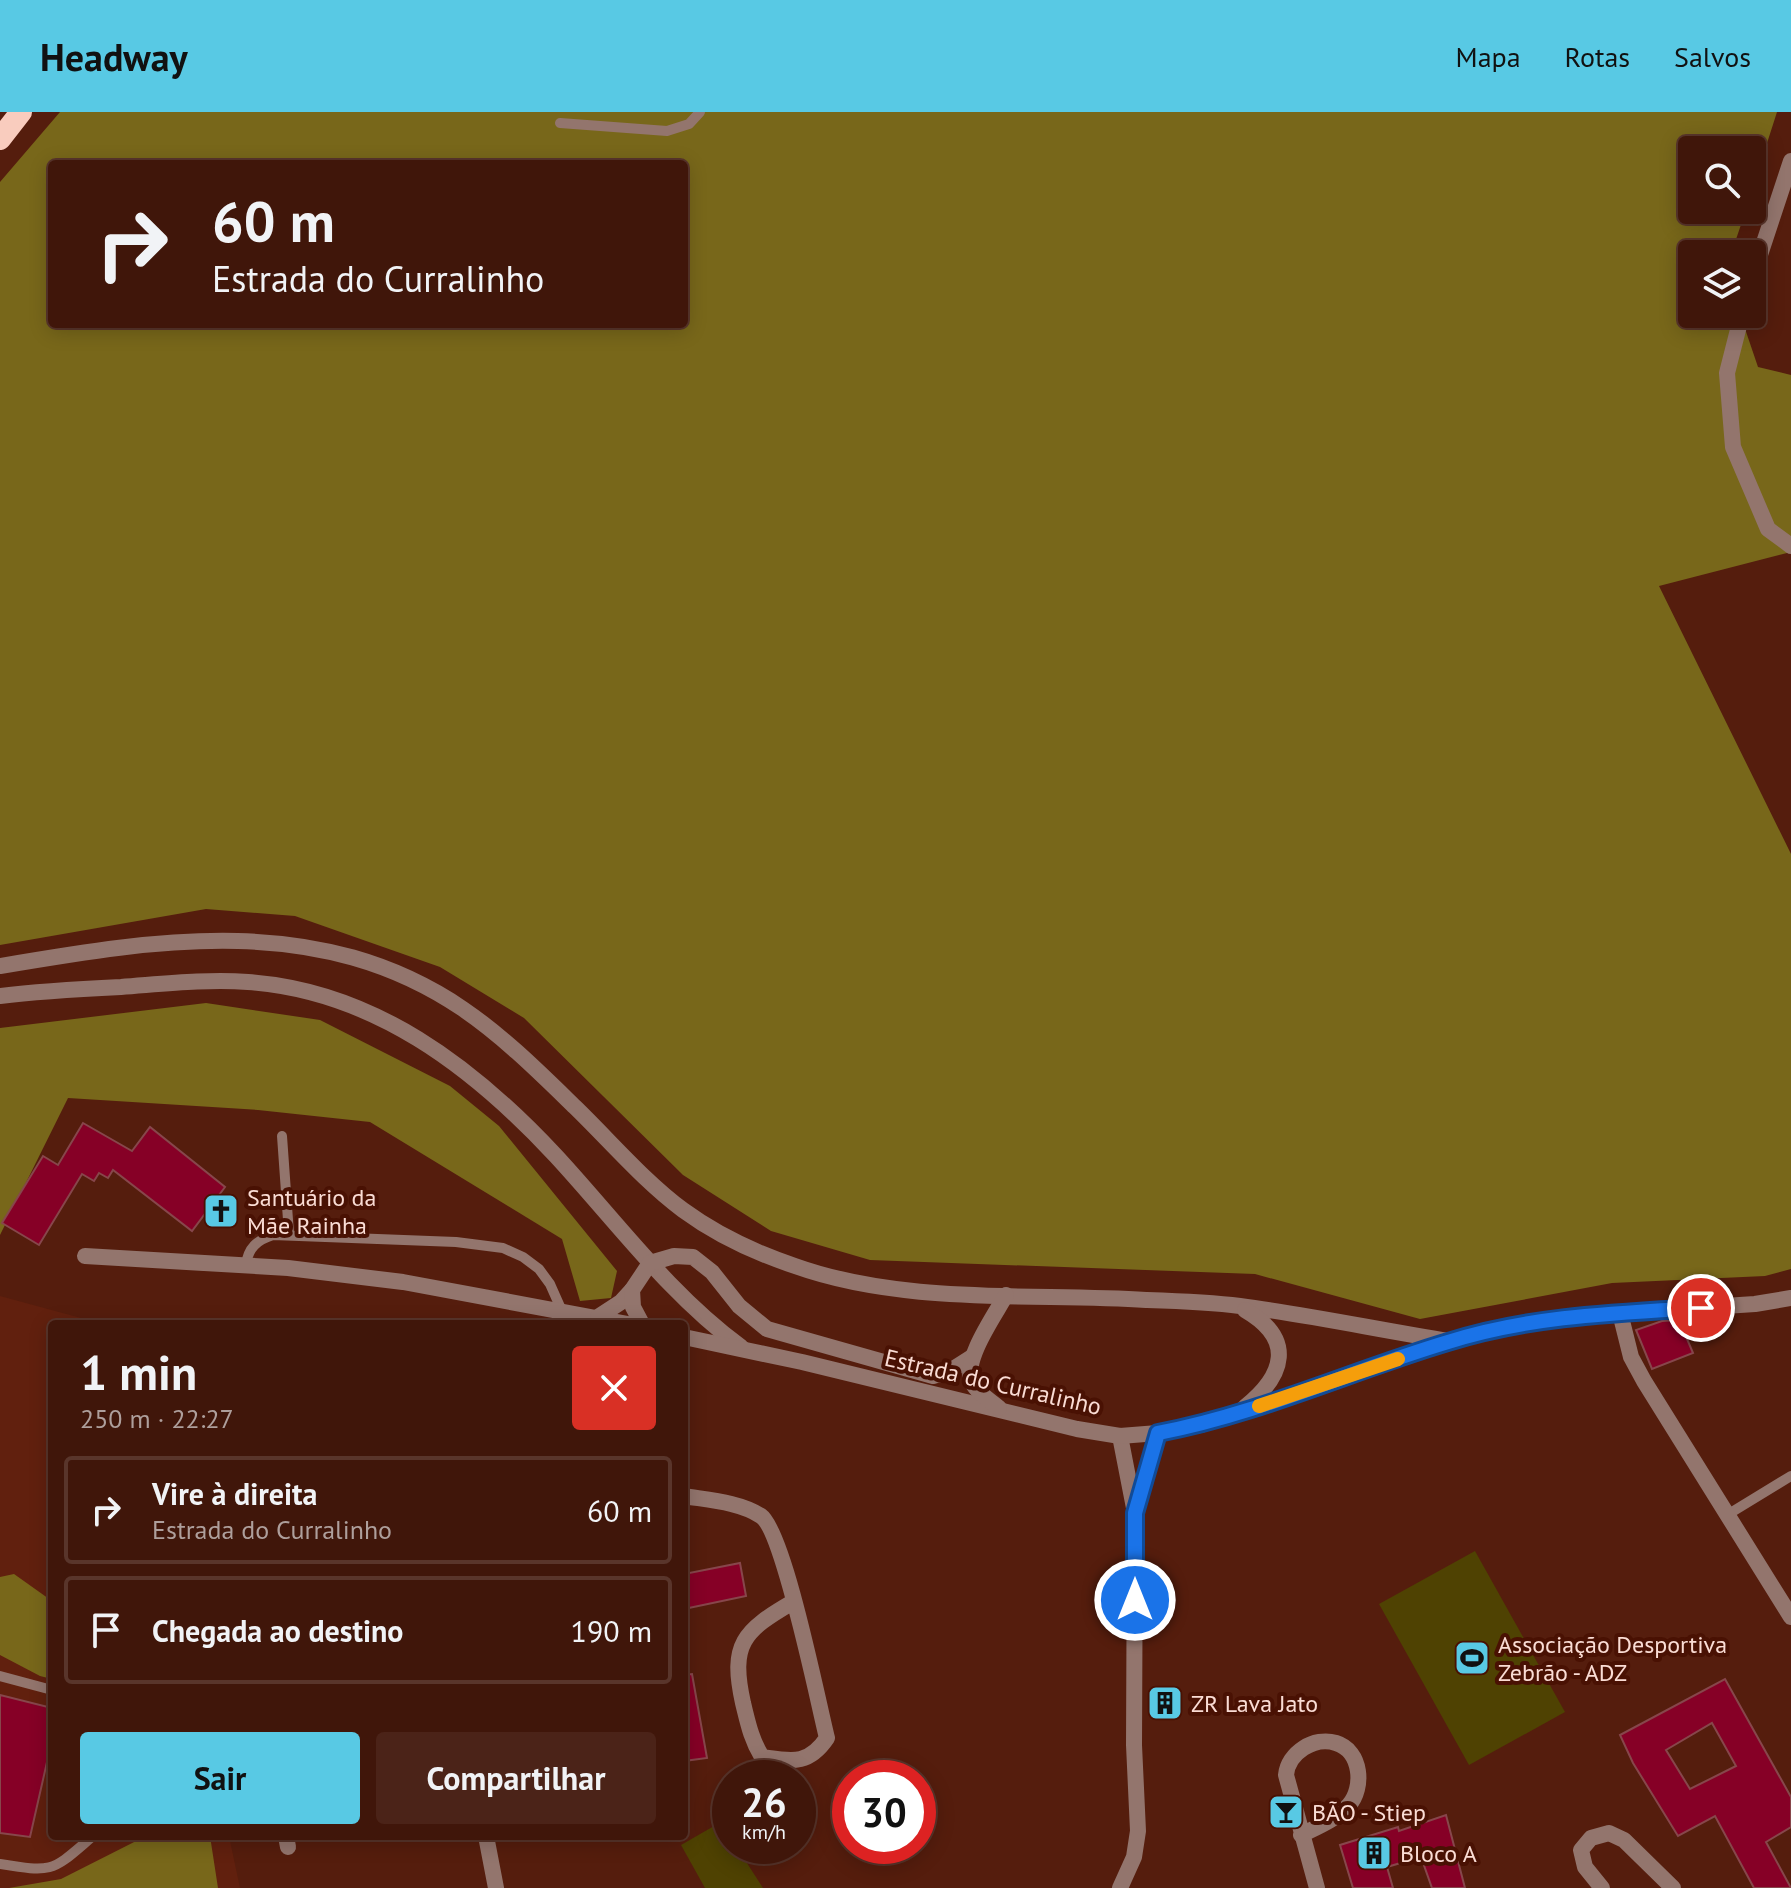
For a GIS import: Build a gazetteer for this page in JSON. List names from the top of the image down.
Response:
{
  "streets": {
    "street": ["Estrada do Curralinho"]
  },
  "places": {
    "church": ["Santuário da Mãe Rainha"],
    "sports": ["Associação Desportiva Zebrão - ADZ"],
    "building": ["ZR Lava Jato", "Bloco A"],
    "bar": ["BÃO - Stiep"]
  },
  "page": {
    "header": "Headway",
    "nav": ["Mapa", "Rotas", "Salvos"],
    "turn": ["60 m", "Estrada do Curralinho"],
    "heading": ["1 min", "250 m · 22:27"],
    "list": [
      {
        "name": "Vire à direita",
        "note": "Estrada do Curralinho",
        "value": "60 m"
      },
      {
        "name": "Chegada ao destino",
        "value": "190 m"
      }
    ],
    "buttons": ["Sair", "Compartilhar"],
    "speed": "26 km/h",
    "limit": "30"
  }
}
